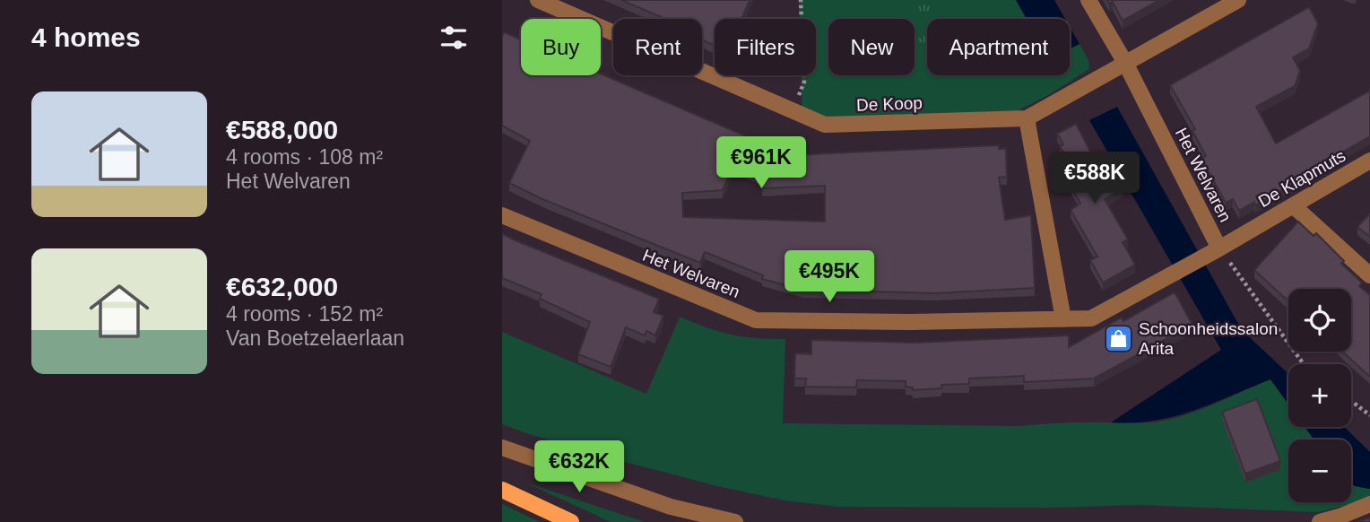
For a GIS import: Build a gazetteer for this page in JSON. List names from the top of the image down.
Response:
{
  "streets": {
    "street": ["De Koop", "Het Welvaren", "De Klapmuts"]
  },
  "crossings": [
    ["De Koop", "Het Welvaren"],
    ["Het Welvaren", "De Klapmuts"]
  ],
  "places": {
    "shop": ["Schoonheidssalon Arita"]
  },
  "page": {
    "heading": "4 homes",
    "chip": [
      "Buy",
      "Rent",
      "Filters",
      "New",
      "Apartment"
    ],
    "list": [
      {
        "name": "€588,000",
        "note": "4 rooms · 108 m² · Het Welvaren"
      },
      {
        "name": "€632,000",
        "note": "4 rooms · 152 m² · Van Boetzelaerlaan"
      }
    ],
    "price": [
      "€961K",
      "€588K",
      "€495K",
      "€632K"
    ],
    "map_buttons": ["+", "−"]
  }
}
